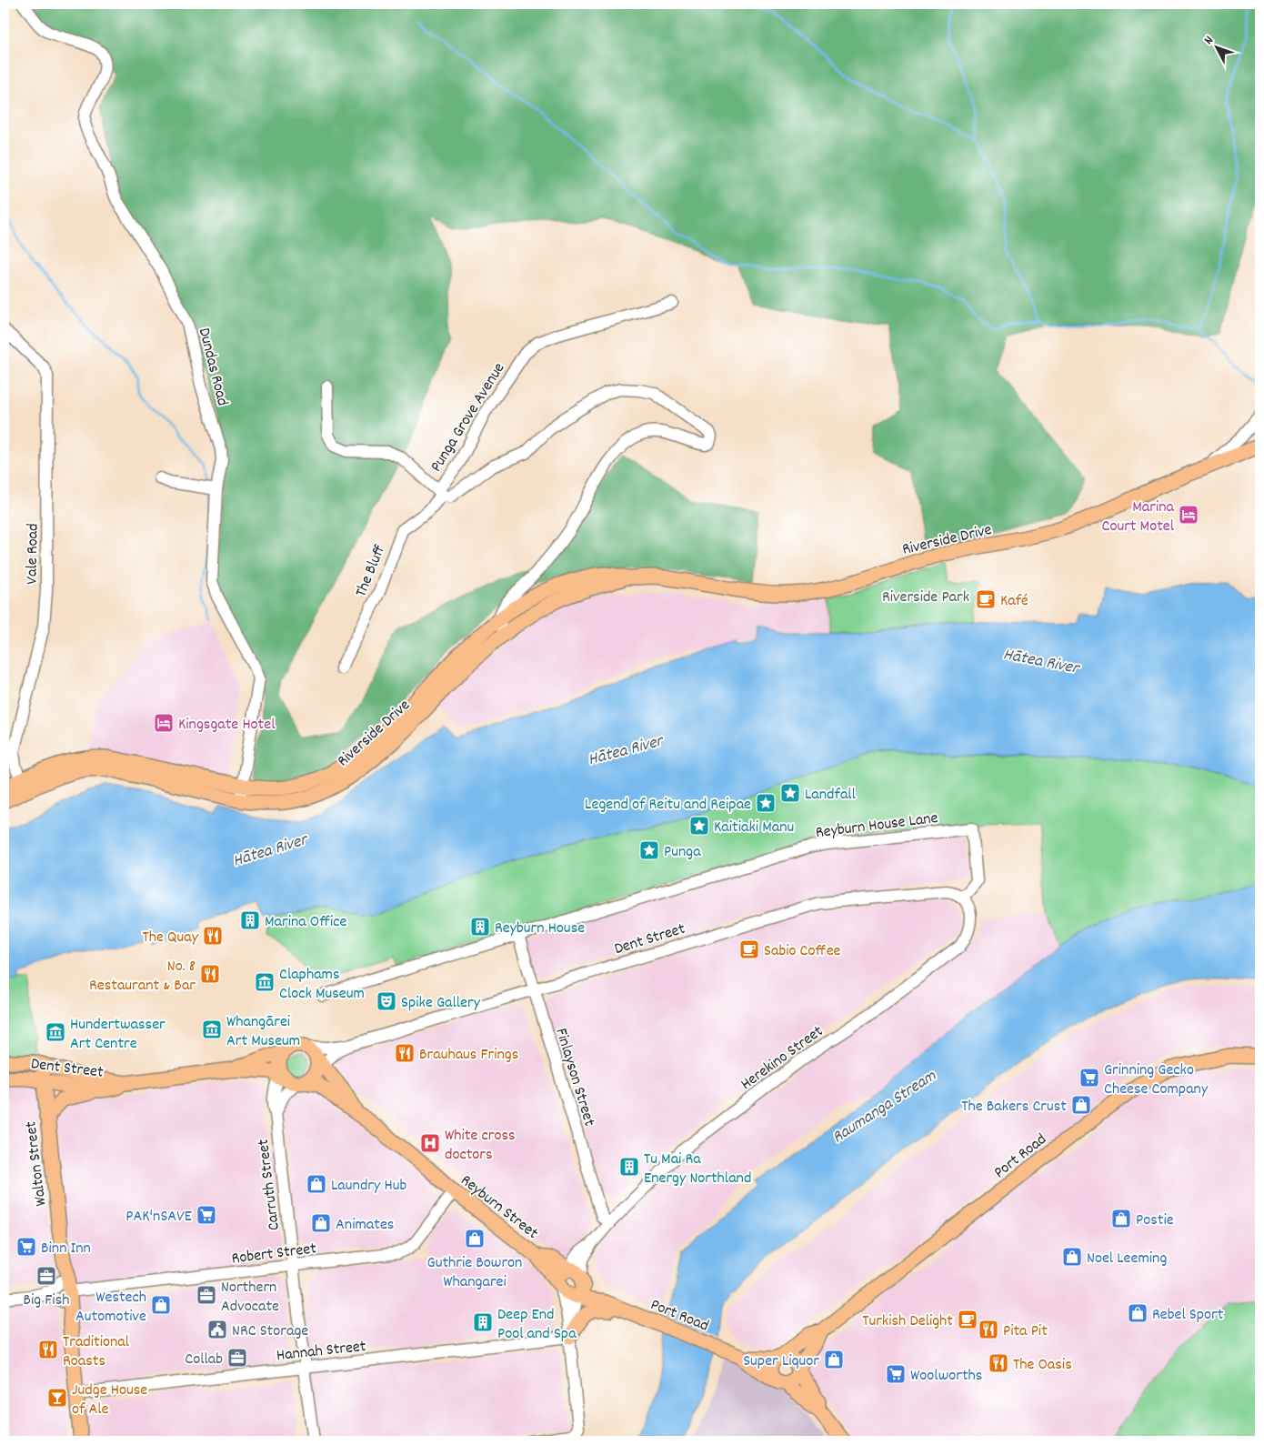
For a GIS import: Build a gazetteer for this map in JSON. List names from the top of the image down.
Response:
{
  "streets": {
    "main road": [
      "Riverside Drive",
      "Dent Street",
      "Port Road",
      "Walton Street",
      "Reyburn Street"
    ],
    "street": [
      "Dundas Road",
      "Punga Grove Avenue",
      "Vale Road",
      "The Bluff",
      "Reyburn House Lane",
      "Herekino Street",
      "Finlayson Street",
      "Carruth Street",
      "Robert Street",
      "Hannah Street"
    ]
  },
  "crossings": [
    ["Dundas Road", "Riverside Drive"],
    ["Punga Grove Avenue", "Riverside Drive"],
    ["Punga Grove Avenue", "The Bluff"],
    ["Riverside Drive", "Vale Road"],
    ["Reyburn House Lane", "Dent Street"],
    ["Reyburn House Lane", "Herekino Street"],
    ["Reyburn House Lane", "Finlayson Street"],
    ["Dent Street", "Herekino Street"],
    ["Dent Street", "Finlayson Street"],
    ["Dent Street", "Walton Street"],
    ["Dent Street", "Carruth Street"],
    ["Dent Street", "Reyburn Street"],
    ["Herekino Street", "Finlayson Street"],
    ["Herekino Street", "Port Road"],
    ["Herekino Street", "Reyburn Street"],
    ["Port Road", "Reyburn Street"],
    ["Walton Street", "Robert Street"],
    ["Walton Street", "Hannah Street"],
    ["Carruth Street", "Reyburn Street"],
    ["Carruth Street", "Robert Street"],
    ["Carruth Street", "Hannah Street"],
    ["Reyburn Street", "Robert Street"],
    ["Reyburn Street", "Hannah Street"]
  ],
  "water": ["Hātea River", "Raumanga Stream"],
  "parks": ["Riverside Park"],
  "places": {
    "hotel": ["Marina Court Motel", "Kingsgate Hotel"],
    "cafe": ["Kafé", "Sabio Coffee", "Turkish Delight"],
    "place": [
      "Landfall",
      "Legend of Reitu and Reipae",
      "Kaitiaki Manu",
      "Punga"
    ],
    "building": [
      "Marina Office",
      "Reyburn House",
      "Tu Mai Ra Energy Northland",
      "Deep End Pool and Spa"
    ],
    "restaurant": [
      "The Quay",
      "No. 8 Restaurant & Bar",
      "Brauhaus Frings",
      "Pita Pit",
      "Traditional Roasts",
      "The Oasis"
    ],
    "museum": ["Claphams Clock Museum", "Whangārei Art Museum", "Hundertwasser Art Centre"],
    "theatre": ["Spike Gallery"],
    "supermarket": [
      "Grinning Gecko Cheese Company",
      "PAK'nSAVE",
      "Binn Inn",
      "Woolworths"
    ],
    "shop": [
      "The Bakers Crust",
      "Laundry Hub",
      "Postie",
      "Animates",
      "Guthrie Bowron Whangarei",
      "Noel Leeming",
      "Westech Automotive",
      "Rebel Sport",
      "Super Liquor"
    ],
    "hospital": ["White cross doctors"],
    "office": ["Big Fish", "Northern Advocate", "Collab"],
    "public building": ["NRC Storage"],
    "bar": ["Judge House of Ale"]
  },
  "north": "top left"
}
